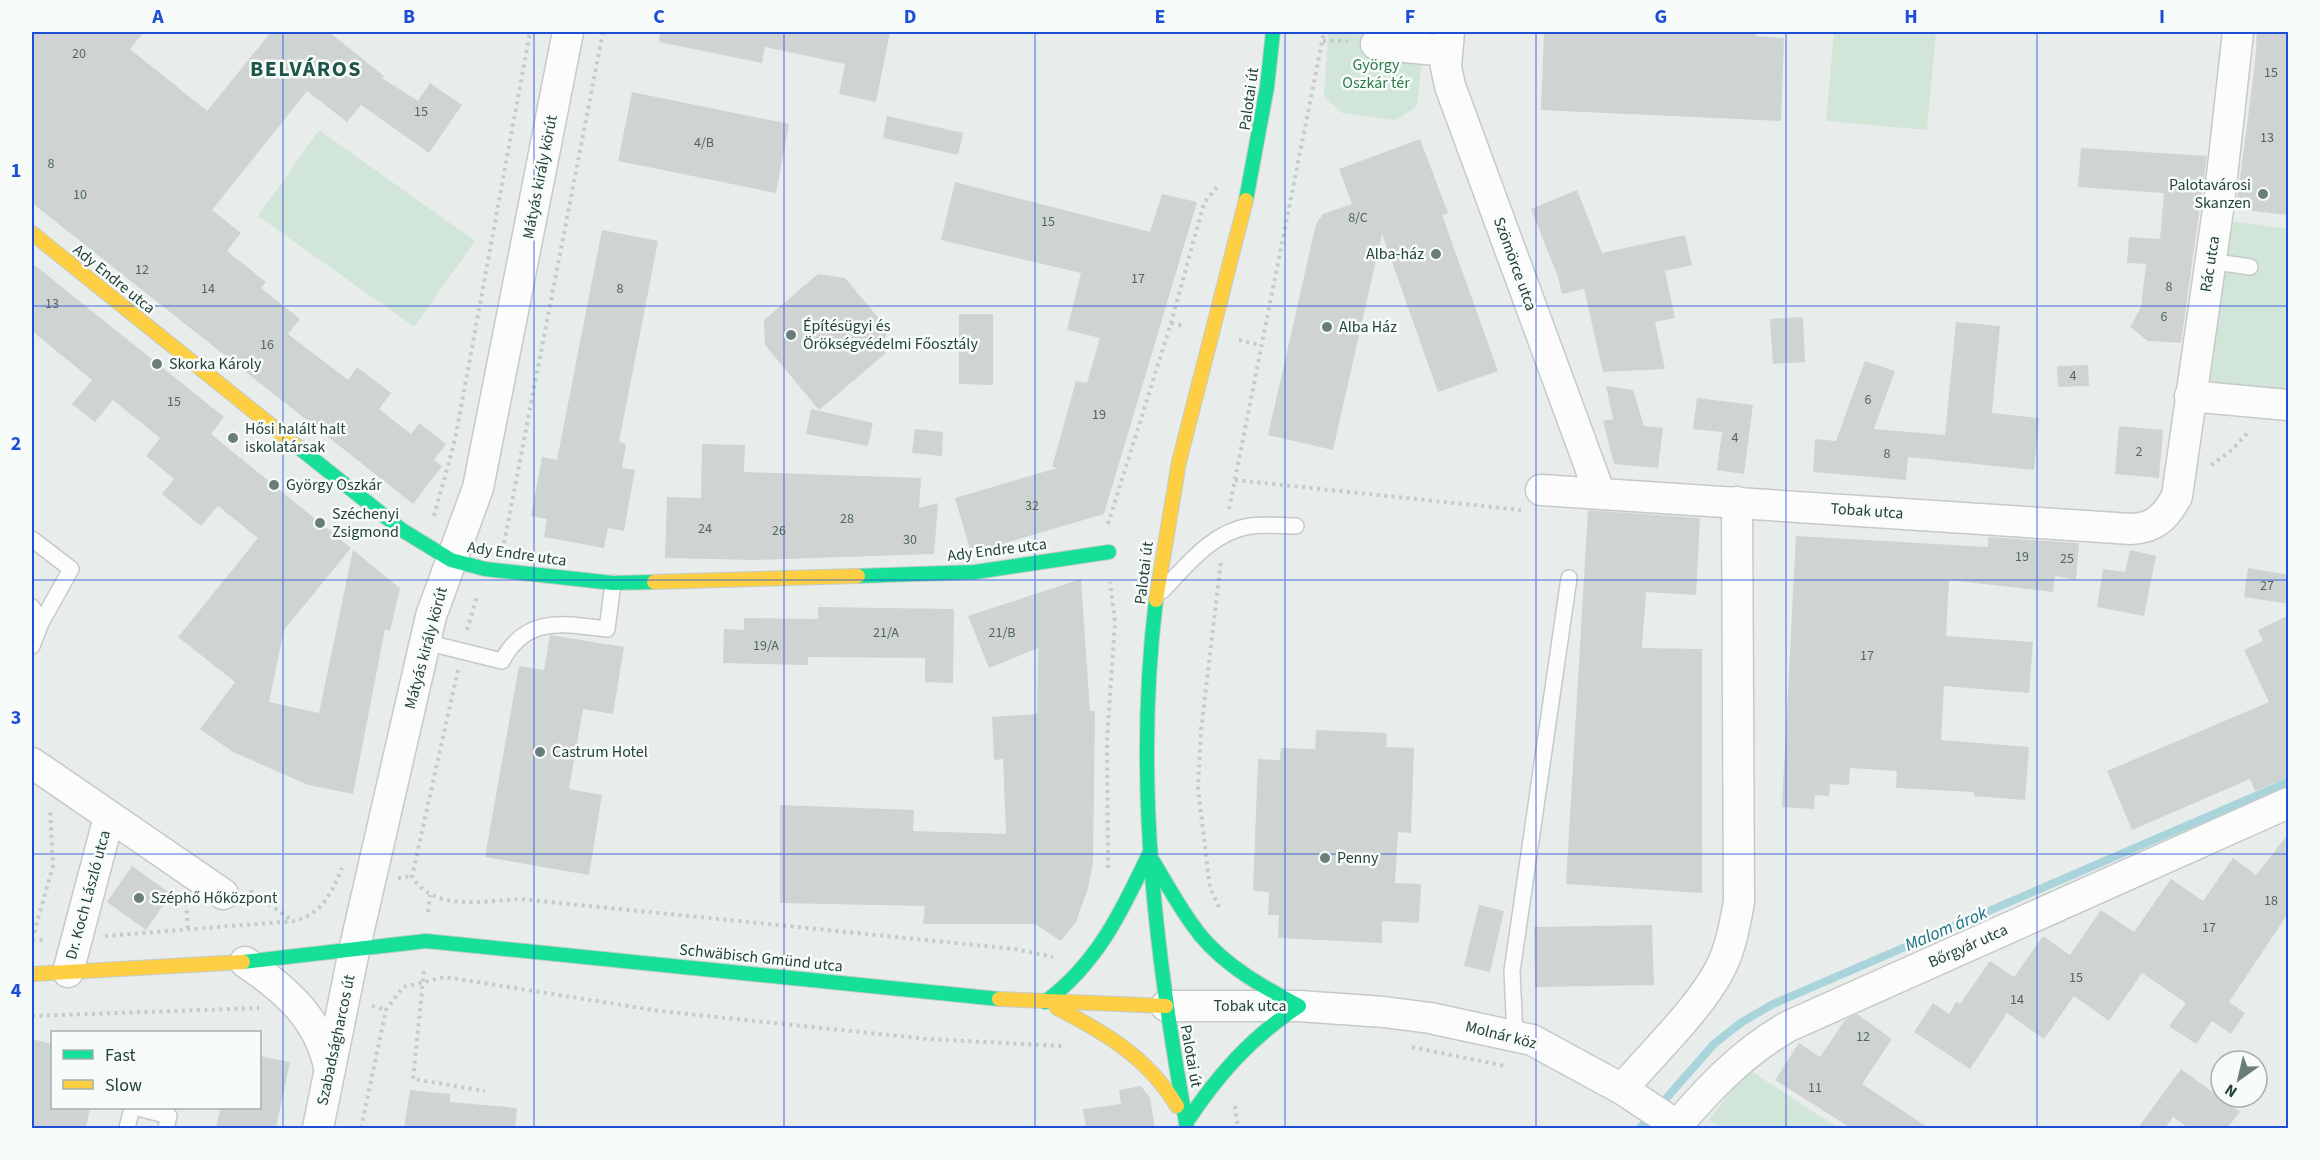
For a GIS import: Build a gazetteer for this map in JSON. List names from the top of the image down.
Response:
{
  "streets": {
    "main road": ["Palotai út", "Ady Endre utca", "Schwäbisch Gmünd utca"],
    "street": [
      "Mátyás király körút",
      "Szömörce utca",
      "Rác utca",
      "Tobak utca",
      "Dr. Koch László utca",
      "Bőrgyár utca",
      "Molnár köz",
      "Szabadságharcos út"
    ]
  },
  "crossings": [
    ["Palotai út", "Tobak utca"],
    ["Palotai út", "Schwäbisch Gmünd utca"],
    ["Mátyás király körút", "Ady Endre utca"],
    ["Mátyás király körút", "Schwäbisch Gmünd utca"],
    ["Mátyás király körút", "Szabadságharcos út"],
    ["Szömörce utca", "Tobak utca"],
    ["Rác utca", "Tobak utca"],
    ["Tobak utca", "Schwäbisch Gmünd utca"],
    ["Tobak utca", "Molnár köz"],
    ["Bőrgyár utca", "Molnár köz"],
    ["Schwäbisch Gmünd utca", "Szabadságharcos út"]
  ],
  "districts": ["BELVÁROS"],
  "water": ["Malom árok"],
  "parks": ["György Oszkár tér"],
  "places": [
    "Palotavárosi Skanzen",
    "Alba-ház",
    "Alba Ház",
    "Építésügyi és Örökségvédelmi Főosztály",
    "Skorka Károly",
    "Hősi halált halt iskolatársak",
    "György Oszkár",
    "Széchenyi Zsigmond",
    "Castrum Hotel",
    "Penny",
    "Széphő Hőközpont"
  ],
  "house_numbers": [
    "20",
    "15",
    "15",
    "13",
    "4/B",
    "8",
    "10",
    "8/C",
    "15",
    "12",
    "17",
    "8",
    "14",
    "8",
    "13",
    "6",
    "16",
    "4",
    "6",
    "15",
    "19",
    "4",
    "2",
    "8",
    "32",
    "28",
    "24",
    "26",
    "30",
    "19",
    "25",
    "27",
    "21/A",
    "21/B",
    "19/A",
    "17",
    "18",
    "17",
    "15",
    "14",
    "12",
    "11"
  ],
  "legend": ["Fast", "Slow"],
  "north": "bottom left",
  "grid": {
    "columns": [
      "A",
      "B",
      "C",
      "D",
      "E",
      "F",
      "G",
      "H",
      "I"
    ],
    "rows": [
      "1",
      "2",
      "3",
      "4"
    ]
  }
}
